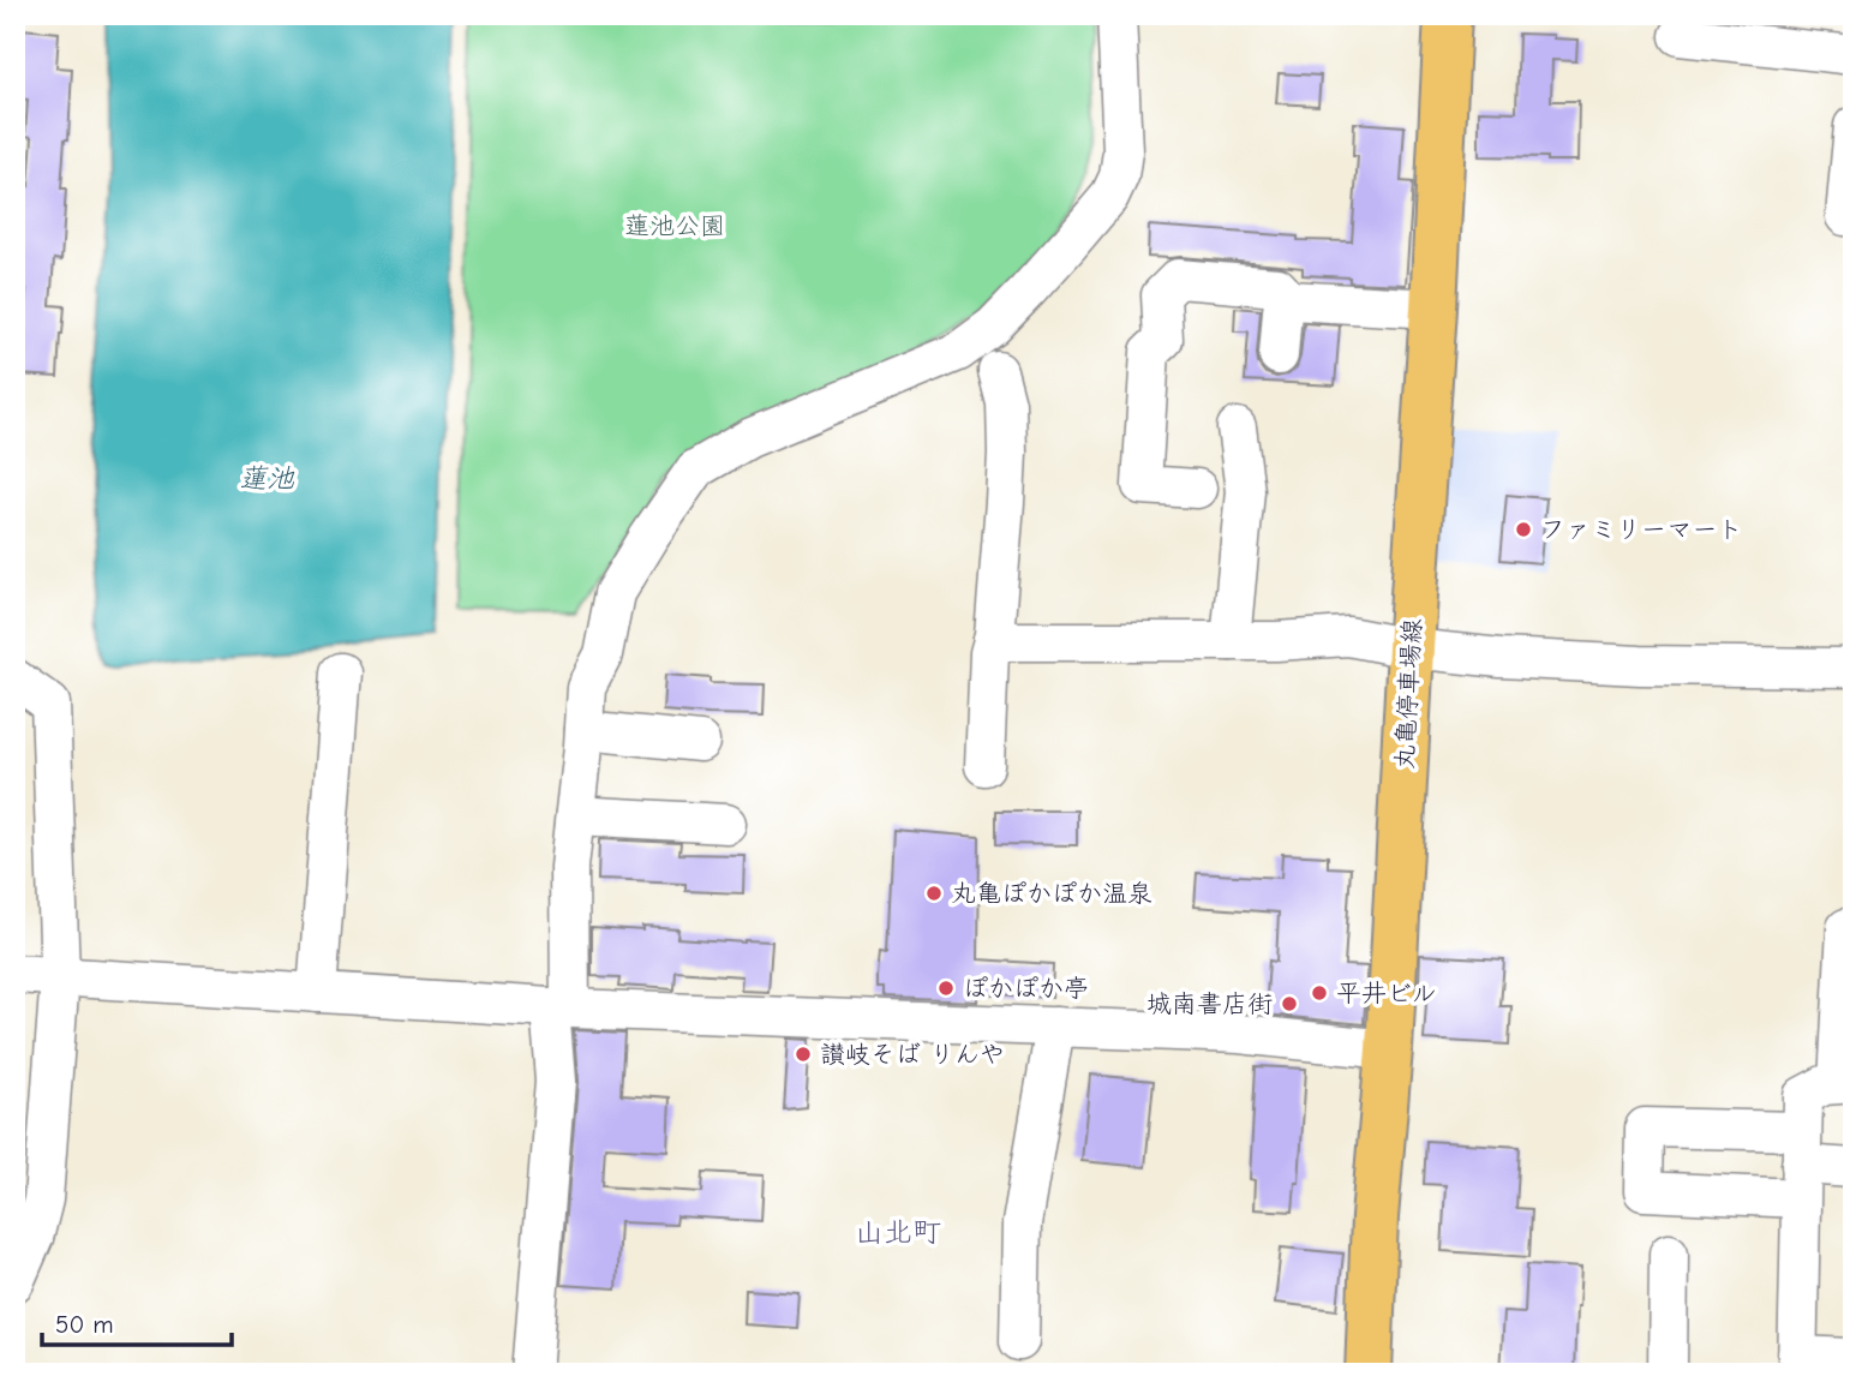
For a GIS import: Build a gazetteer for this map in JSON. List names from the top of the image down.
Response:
{
  "streets": {
    "main road": ["丸亀停車場線"]
  },
  "districts": ["山北町"],
  "water": ["蓮池"],
  "parks": ["蓮池公園"],
  "places": [
    "ファミリーマート",
    "丸亀ぽかぽか温泉",
    "ぽかぽか亭",
    "平井ビル",
    "城南書店街",
    "讃岐そば りんや"
  ],
  "scale_bar": "50 m"
}
